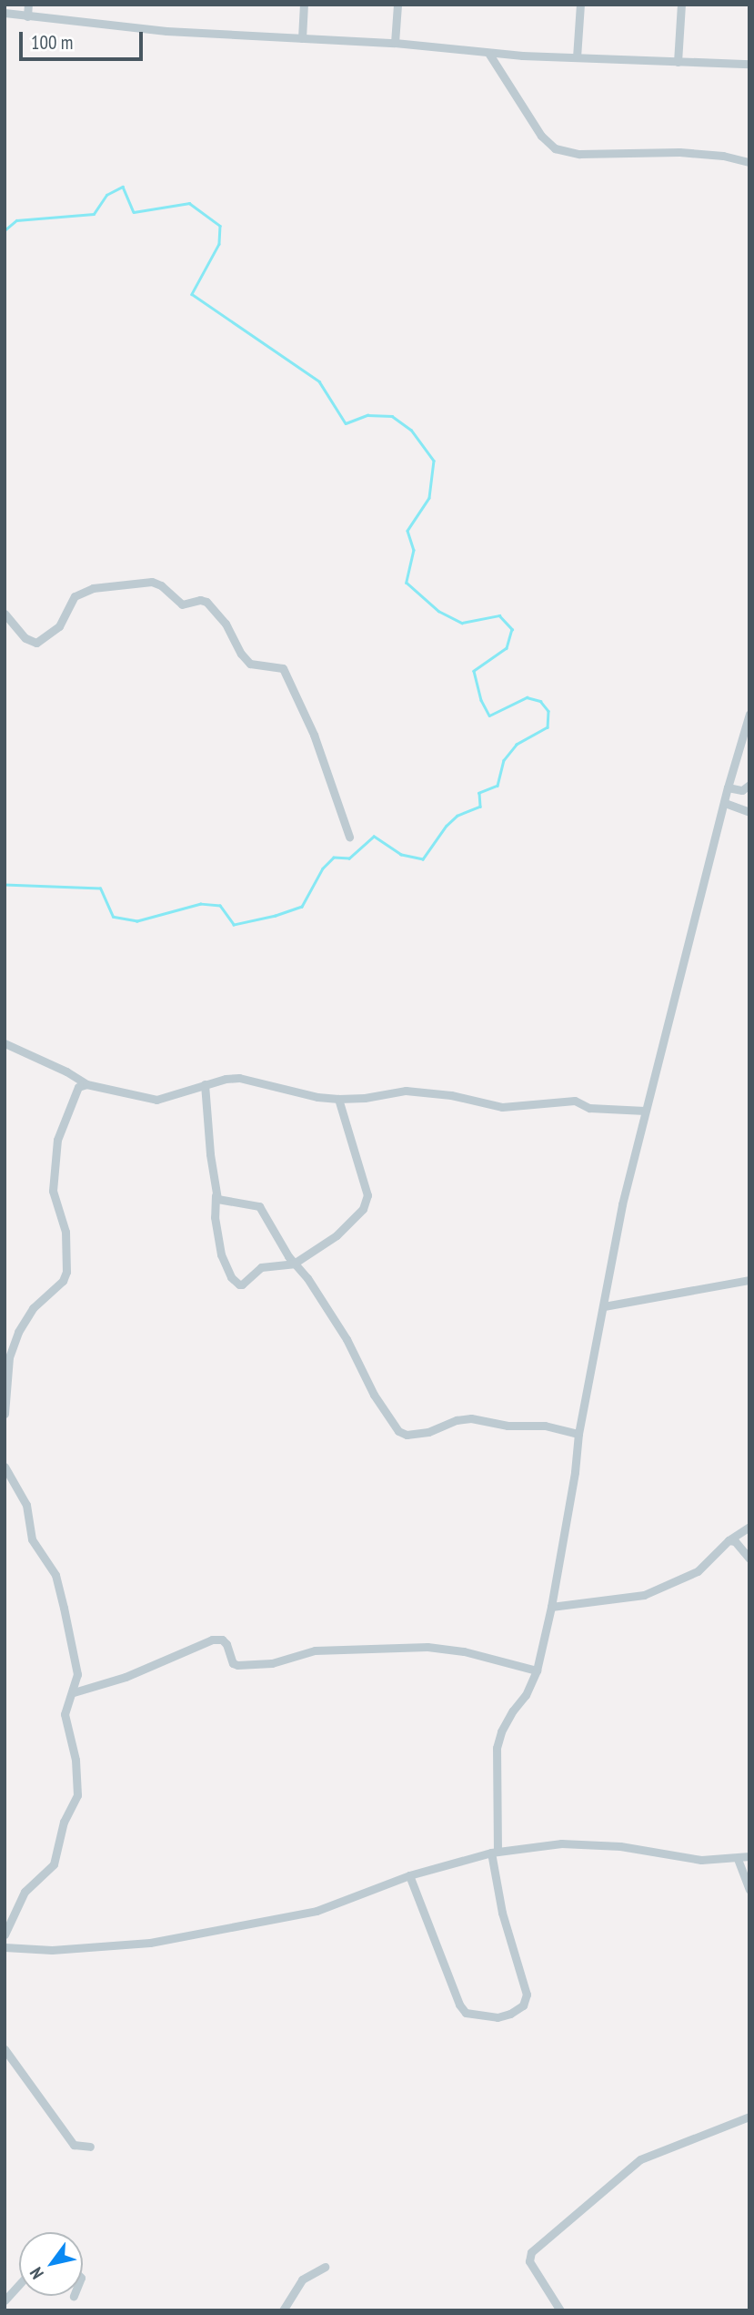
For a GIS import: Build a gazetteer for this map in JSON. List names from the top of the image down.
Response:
{
  "scale_bar": "100 m",
  "north": "bottom left"
}
